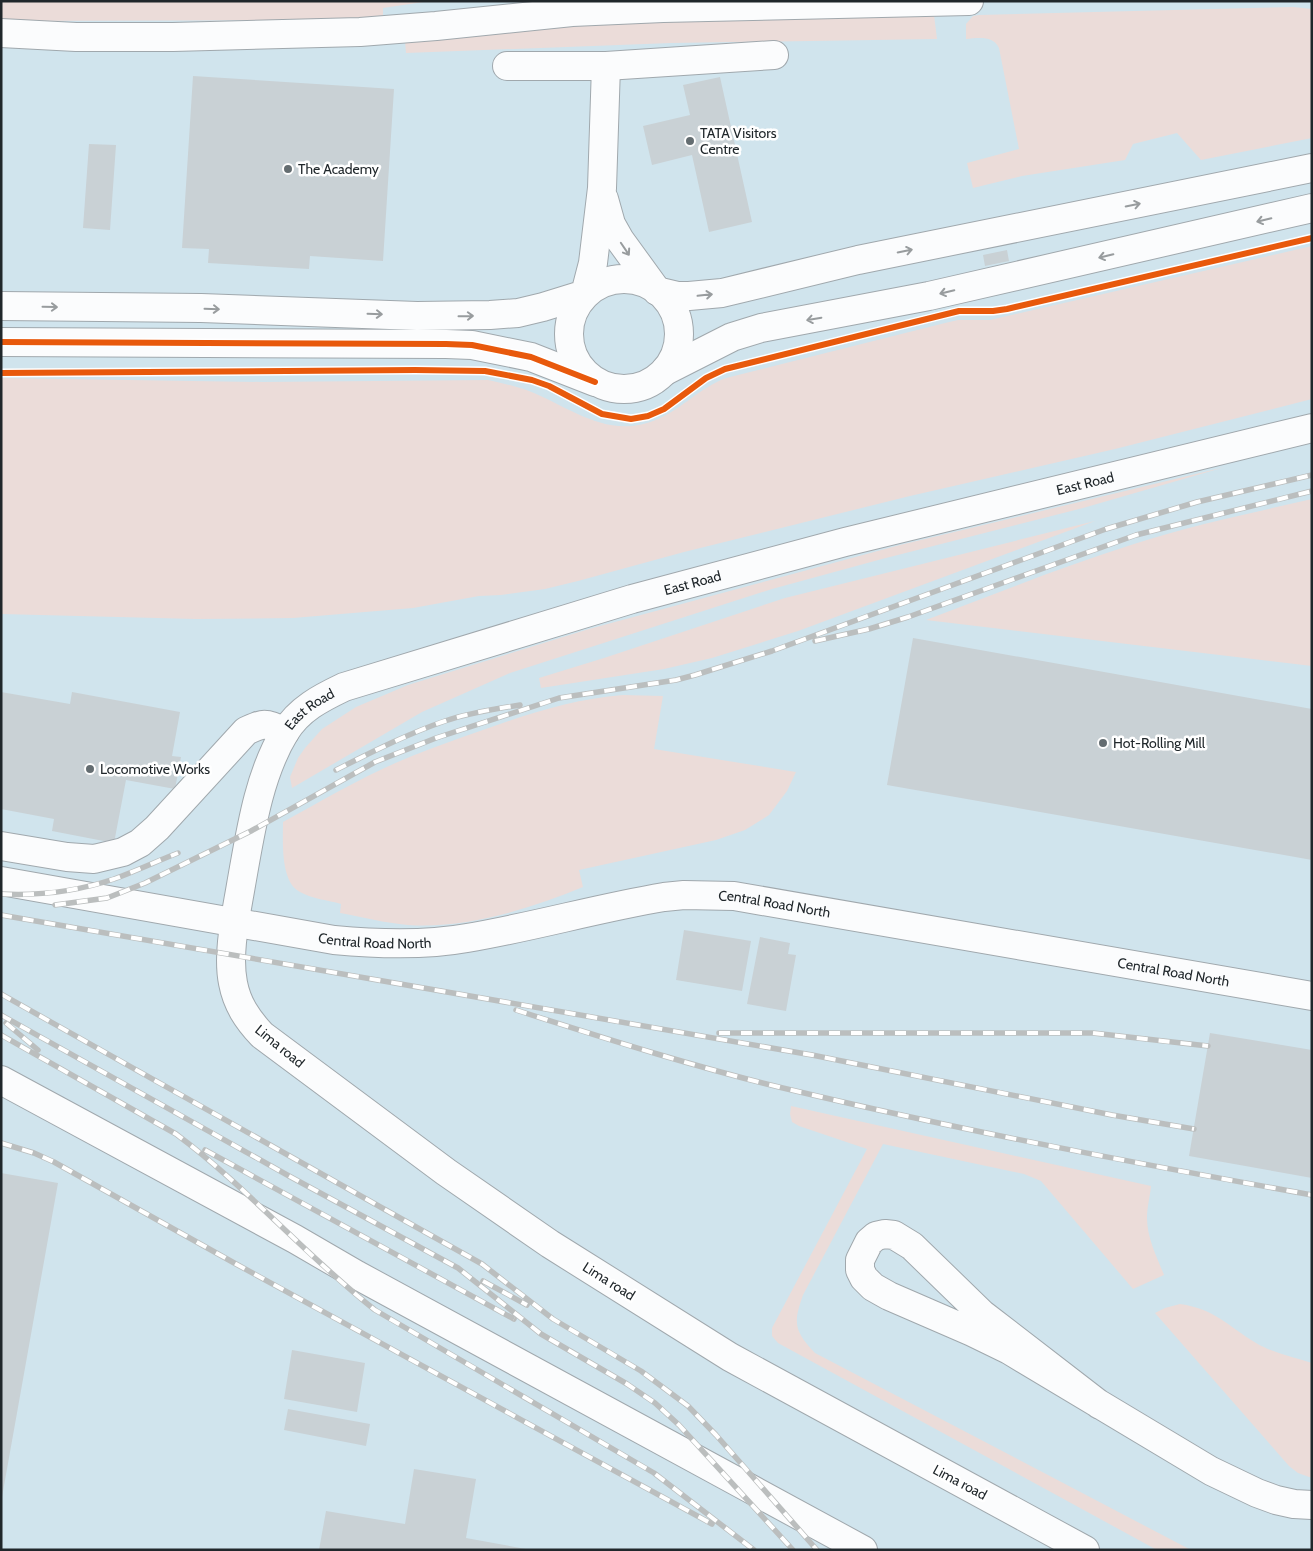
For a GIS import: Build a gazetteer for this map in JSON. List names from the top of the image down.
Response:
{
  "streets": {
    "street": ["East Road", "Central Road North", "Lima road"]
  },
  "crossings": [
    ["East Road", "Central Road North"],
    ["East Road", "Lima road"],
    ["Central Road North", "Lima road"]
  ],
  "places": [
    "TATA Visitors Centre",
    "The Academy",
    "Hot-Rolling Mill",
    "Locomotive Works"
  ]
}
